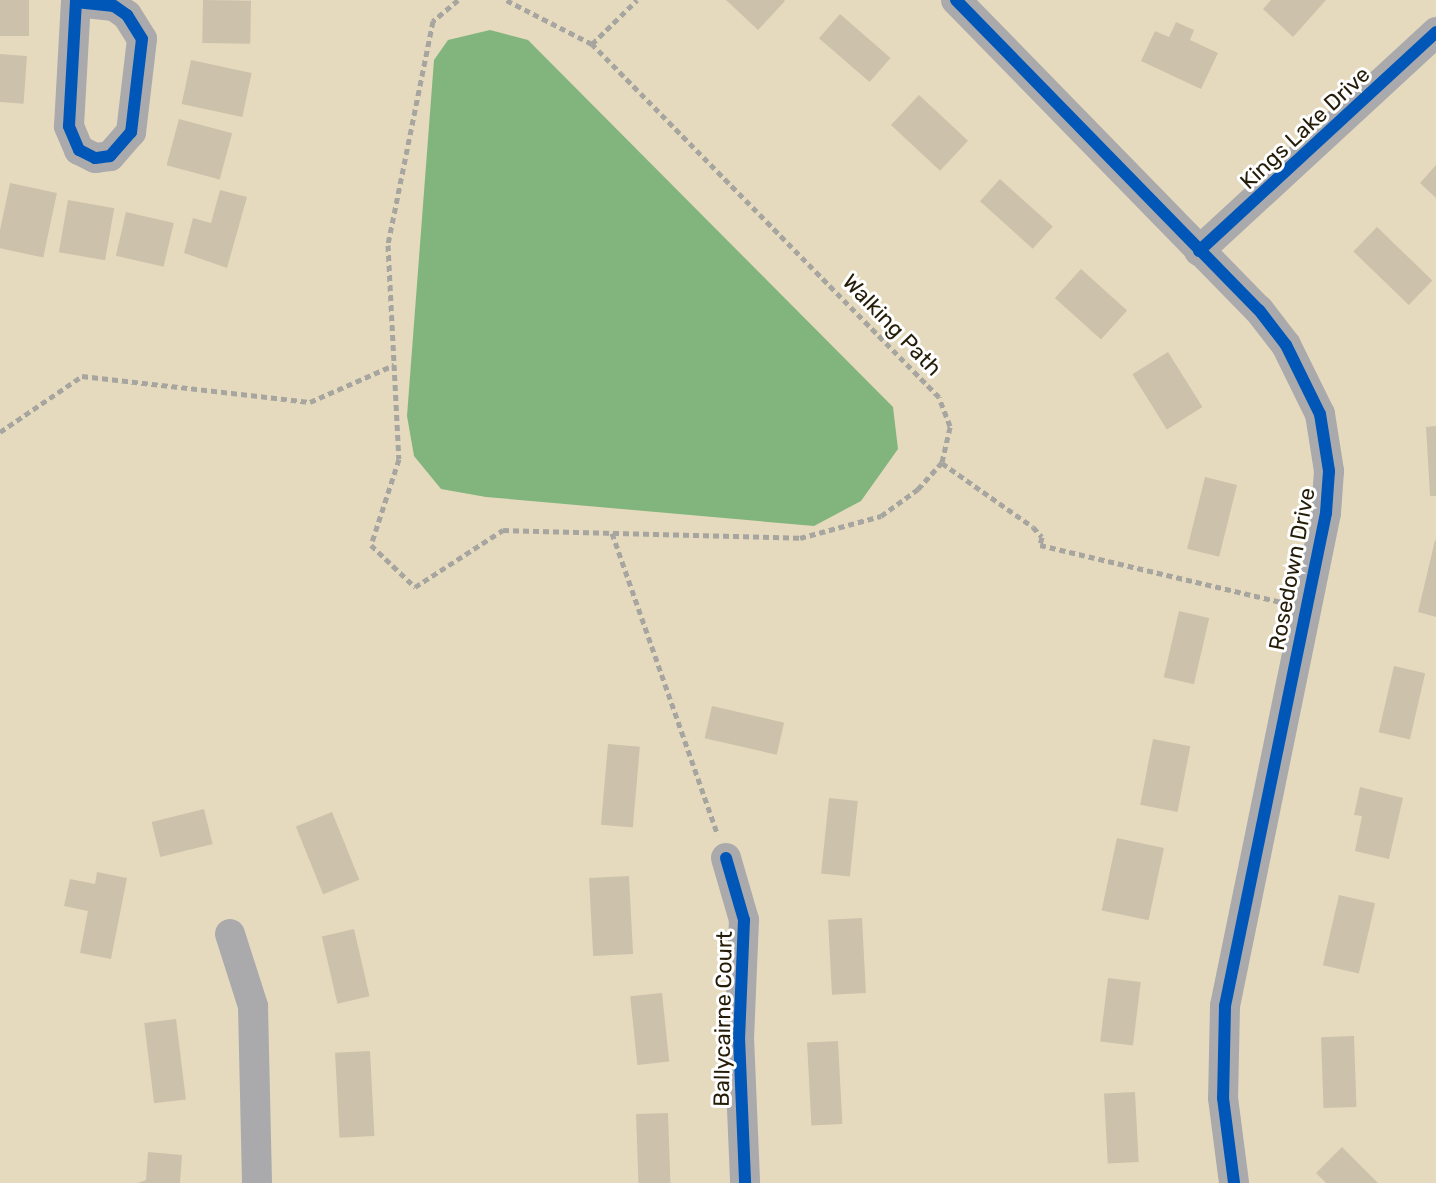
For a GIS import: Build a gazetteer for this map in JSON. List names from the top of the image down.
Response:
{
  "streets": {
    "street": ["Kings Lake Drive", "Rosedown Drive", "Ballycairne Court"],
    "path": ["Walking Path"]
  },
  "crossings": [
    ["Kings Lake Drive", "Rosedown Drive"]
  ]
}
